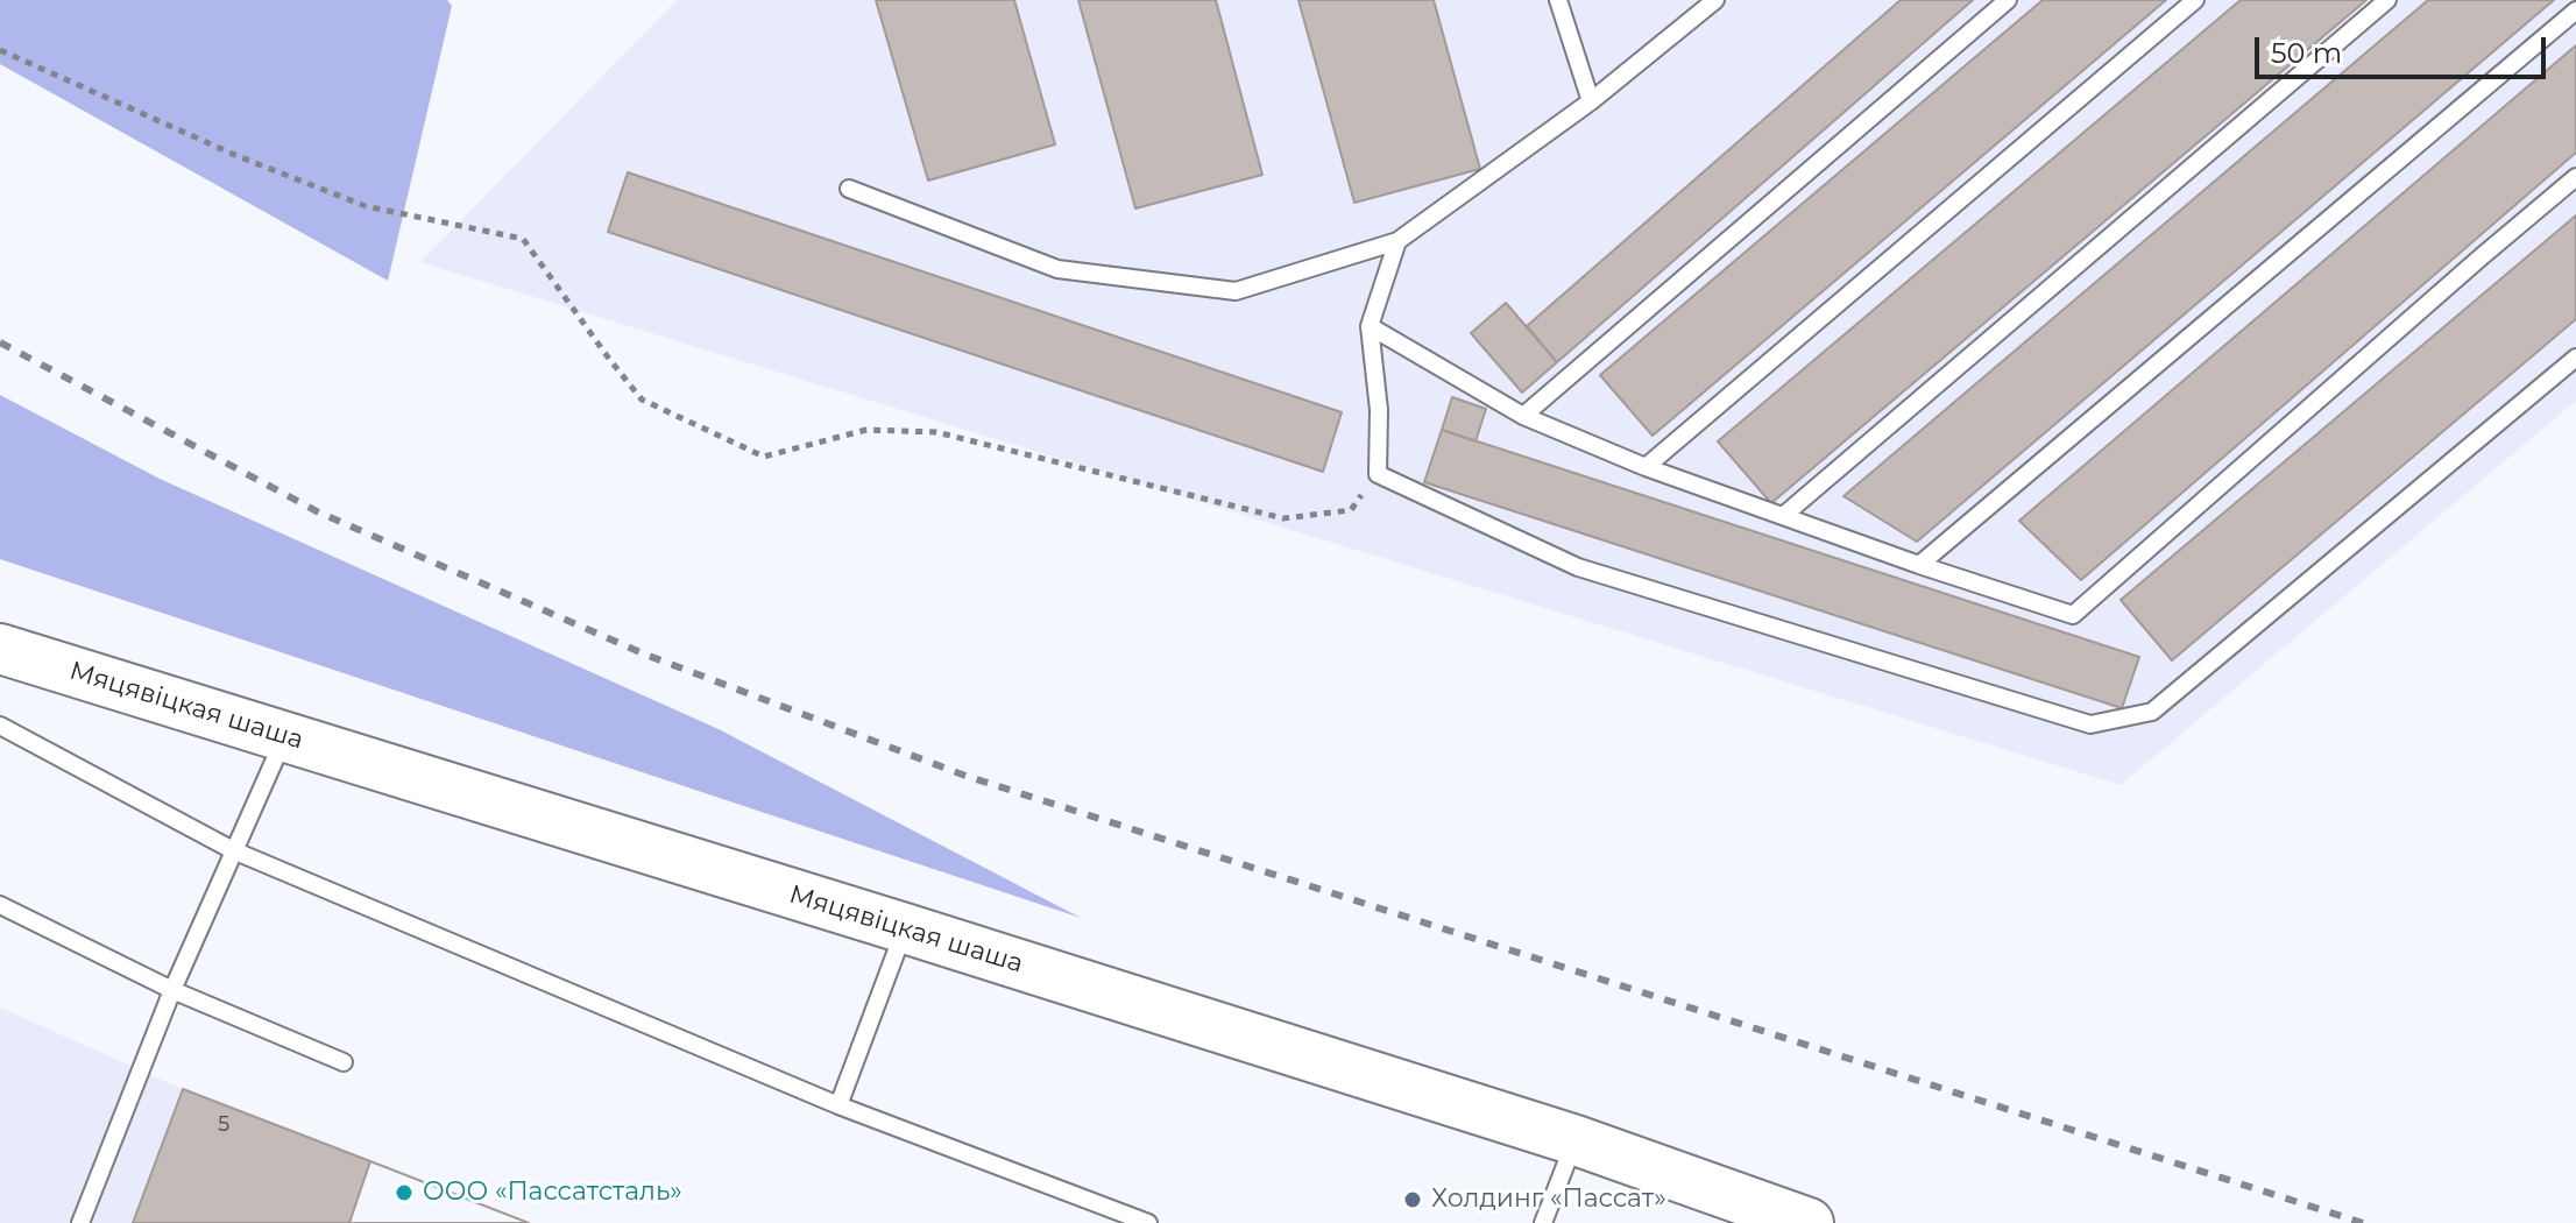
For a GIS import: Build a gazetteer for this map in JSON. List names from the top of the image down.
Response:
{
  "streets": {
    "main road": ["Мяцявіцкая шаша"]
  },
  "places": ["ООО «Пассатсталь»", "Холдинг «Пассат»"],
  "house_numbers": ["5"],
  "scale_bar": "50 m"
}
